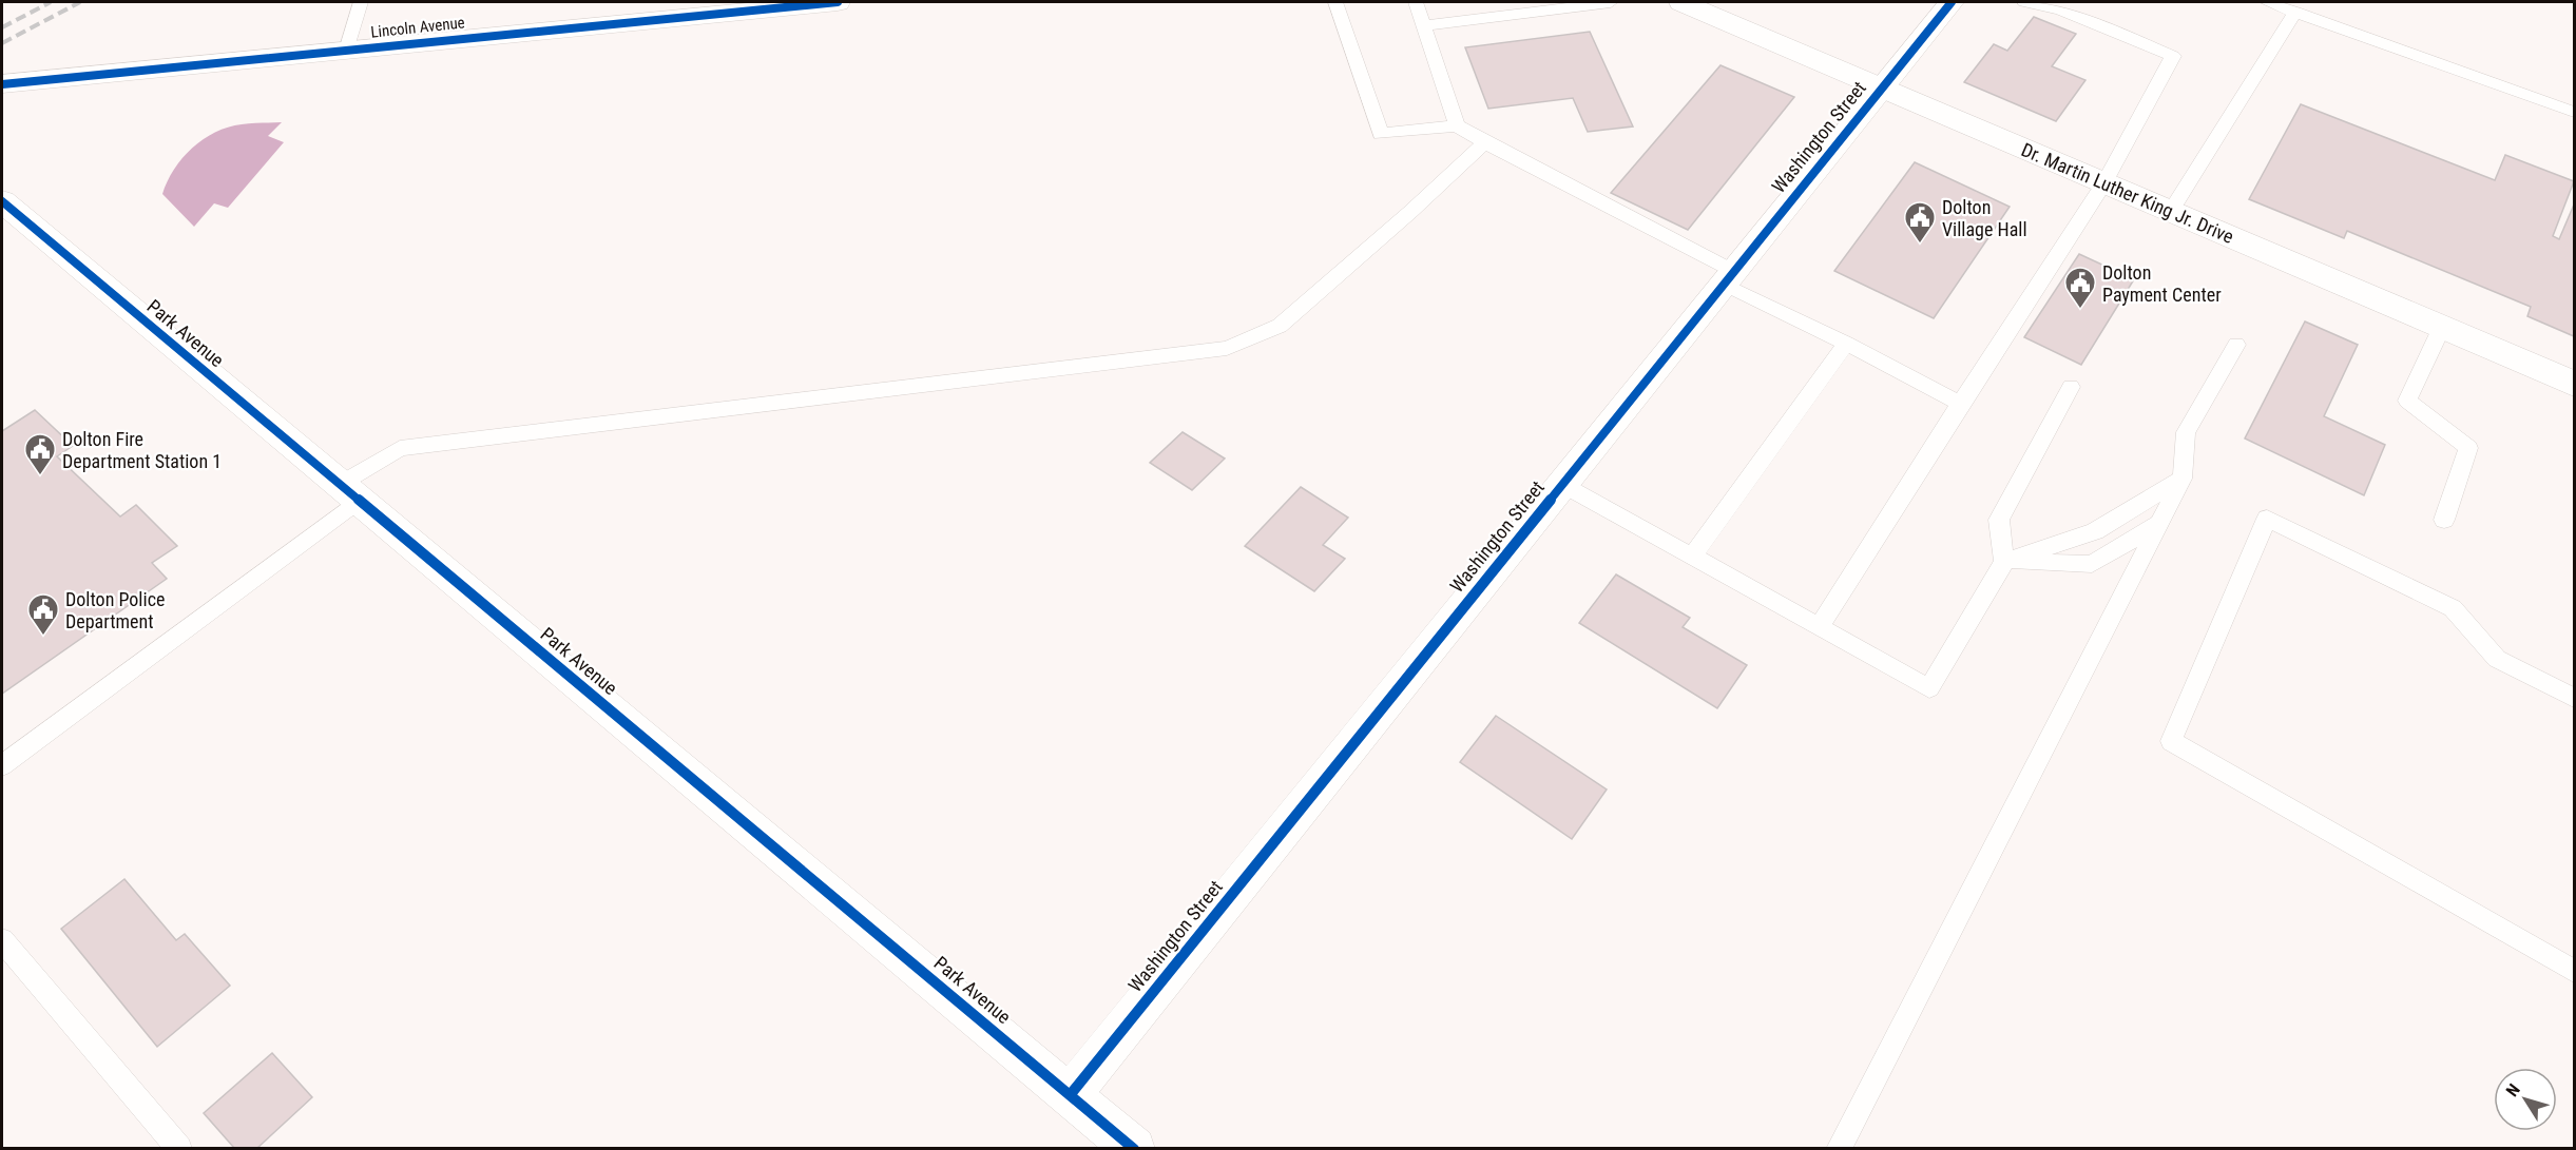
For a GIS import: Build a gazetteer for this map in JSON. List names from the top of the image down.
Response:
{
  "streets": {
    "street": [
      "Lincoln Avenue",
      "Washington Street",
      "Dr. Martin Luther King Jr. Drive",
      "Park Avenue"
    ]
  },
  "crossings": [
    ["Washington Street", "Dr. Martin Luther King Jr. Drive"],
    ["Washington Street", "Park Avenue"]
  ],
  "places": {
    "public building": [
      "Dolton Village Hall",
      "Dolton Payment Center",
      "Dolton Fire Department Station 1",
      "Dolton Police Department"
    ]
  },
  "north": "top left"
}
